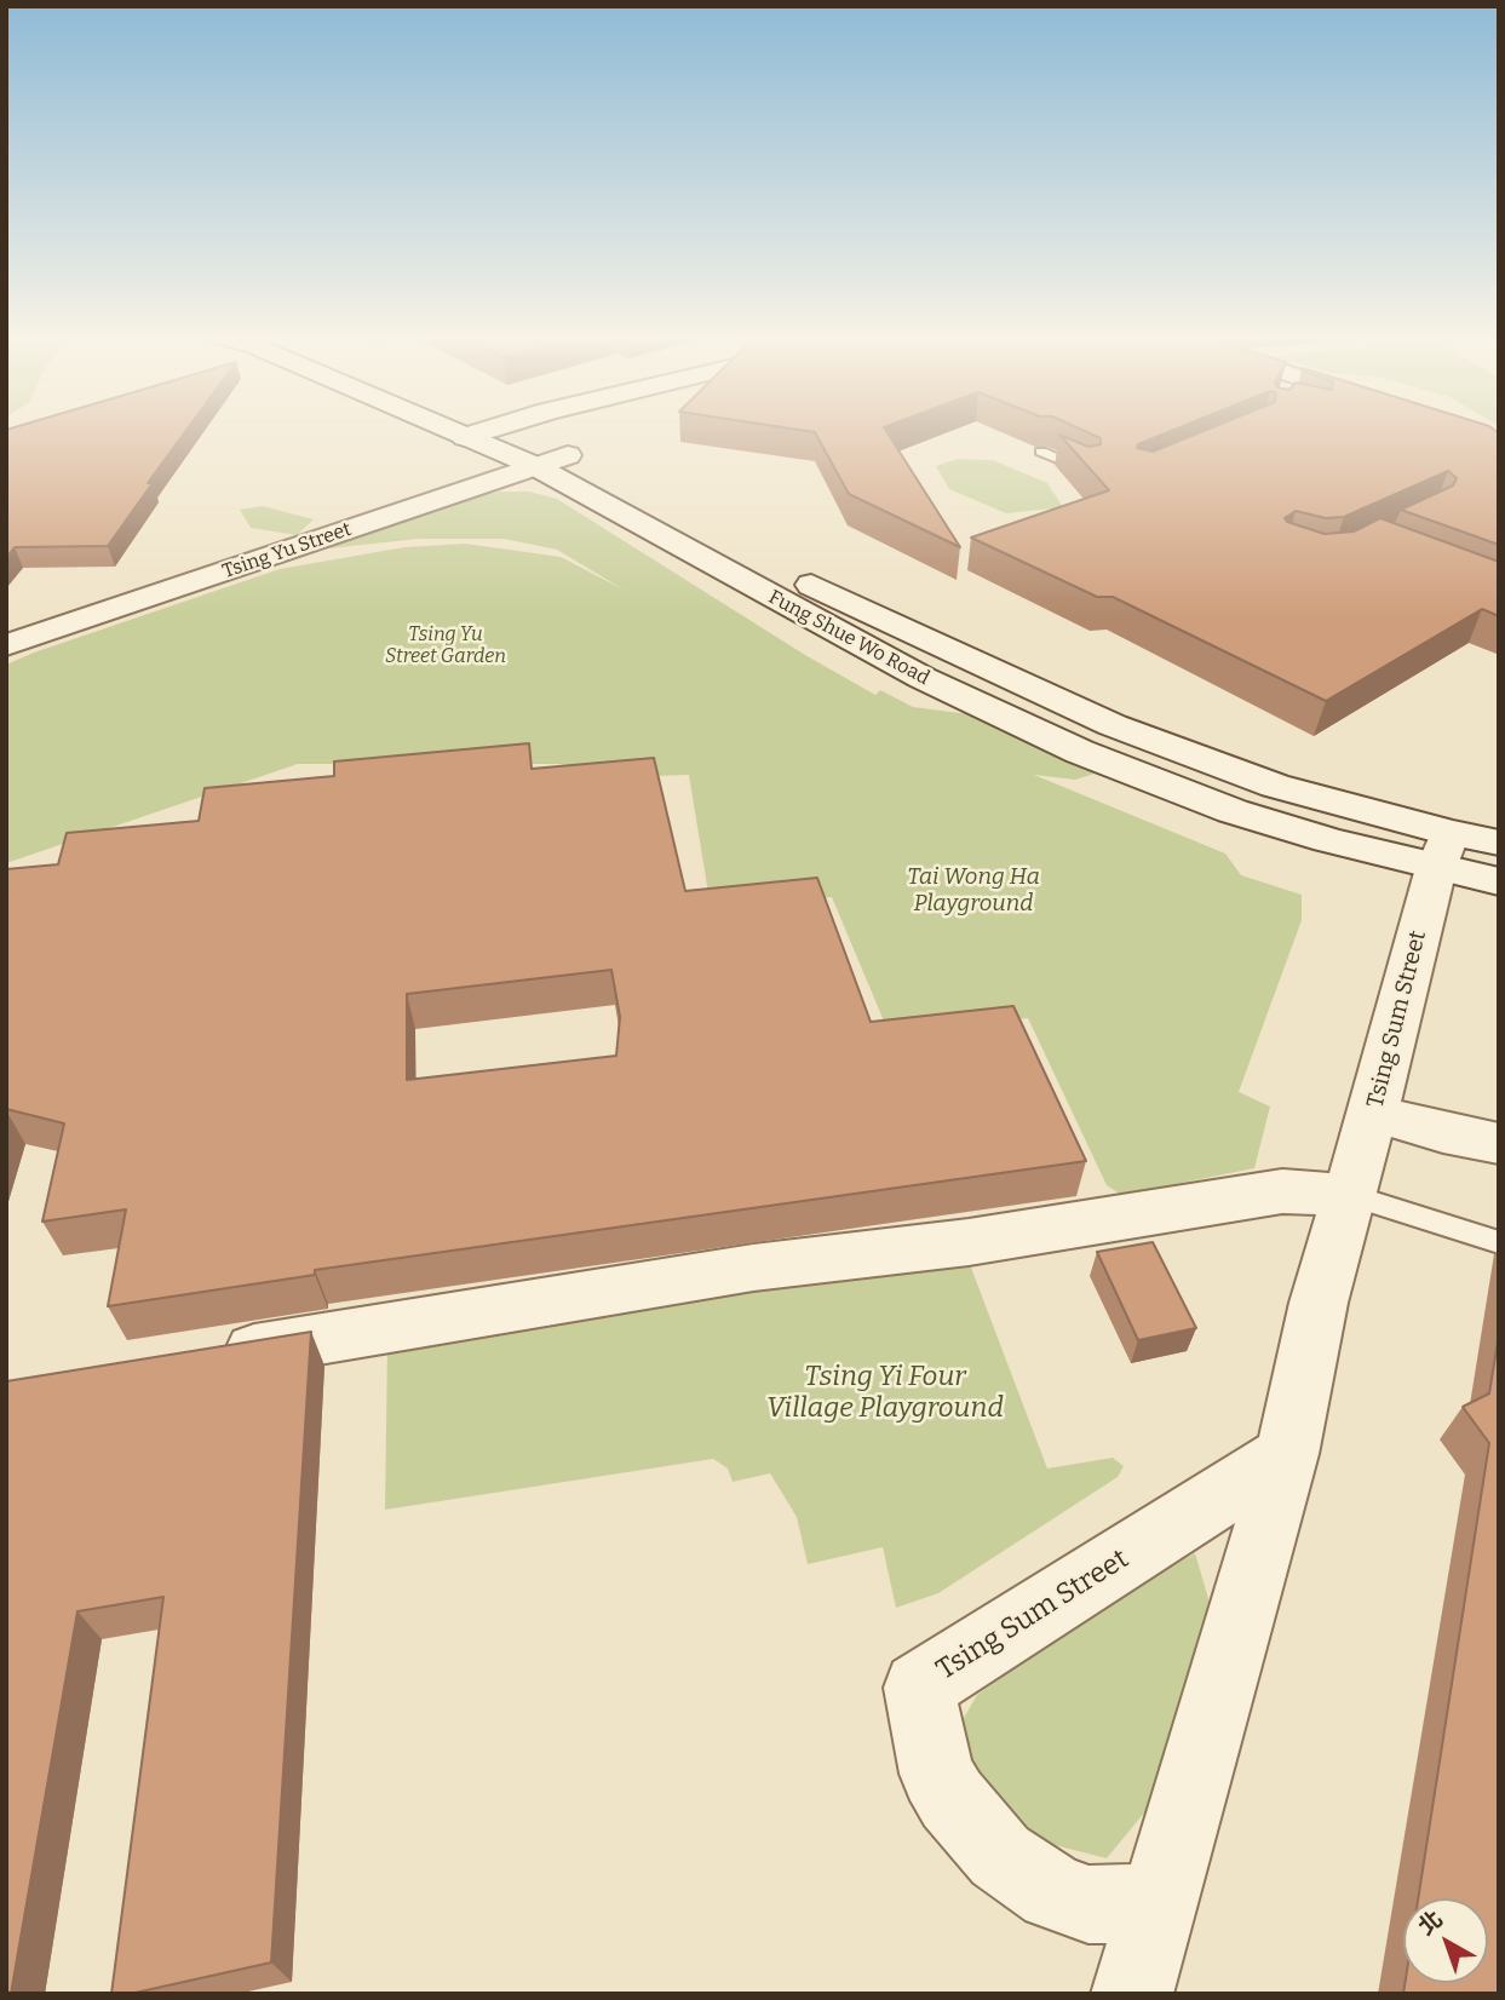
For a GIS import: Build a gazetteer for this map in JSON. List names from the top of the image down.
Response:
{
  "streets": {
    "street": ["Tsing Yu Street", "Fung Shue Wo Road", "Tsing Sum Street"]
  },
  "crossings": [
    ["Tsing Yu Street", "Fung Shue Wo Road"],
    ["Fung Shue Wo Road", "Tsing Sum Street"]
  ],
  "parks": ["Tsing Yu Street Garden", "Tai Wong Ha Playground", "Tsing Yi Four Village Playground"],
  "north": "top left"
}
